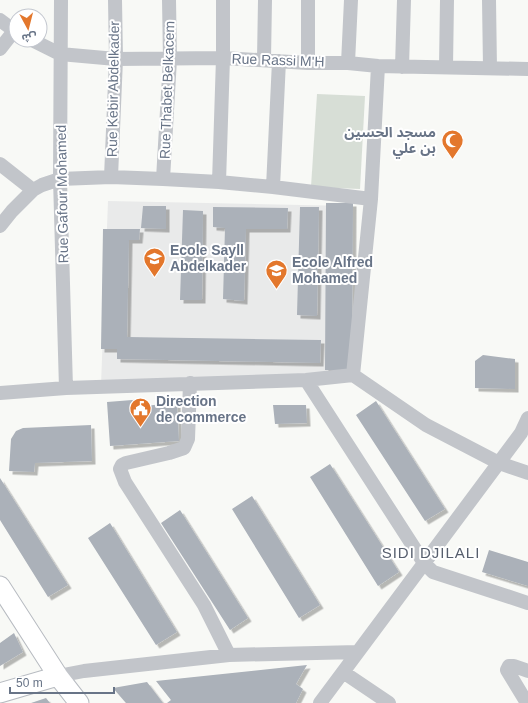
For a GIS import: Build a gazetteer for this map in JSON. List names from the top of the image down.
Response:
{
  "streets": {
    "street": [
      "Rue Rassi M'H",
      "Rue Kebir Abdelkader",
      "Rue Thabet Belkacem",
      "Rue Gafour Mohamed"
    ]
  },
  "crossings": [
    ["Rue Rassi M'H", "Rue Kebir Abdelkader"],
    ["Rue Rassi M'H", "Rue Thabet Belkacem"],
    ["Rue Rassi M'H", "Rue Gafour Mohamed"]
  ],
  "districts": ["SIDI DJILALI"],
  "places": {
    "mosque": ["مسجد الحسين بن علي"],
    "school or university": ["Ecole Sayll Abdelkader", "Ecole Alfred Mohamed"],
    "public building": ["Direction de commerce"]
  },
  "scale_bar": "50 m",
  "north": "bottom"
}
